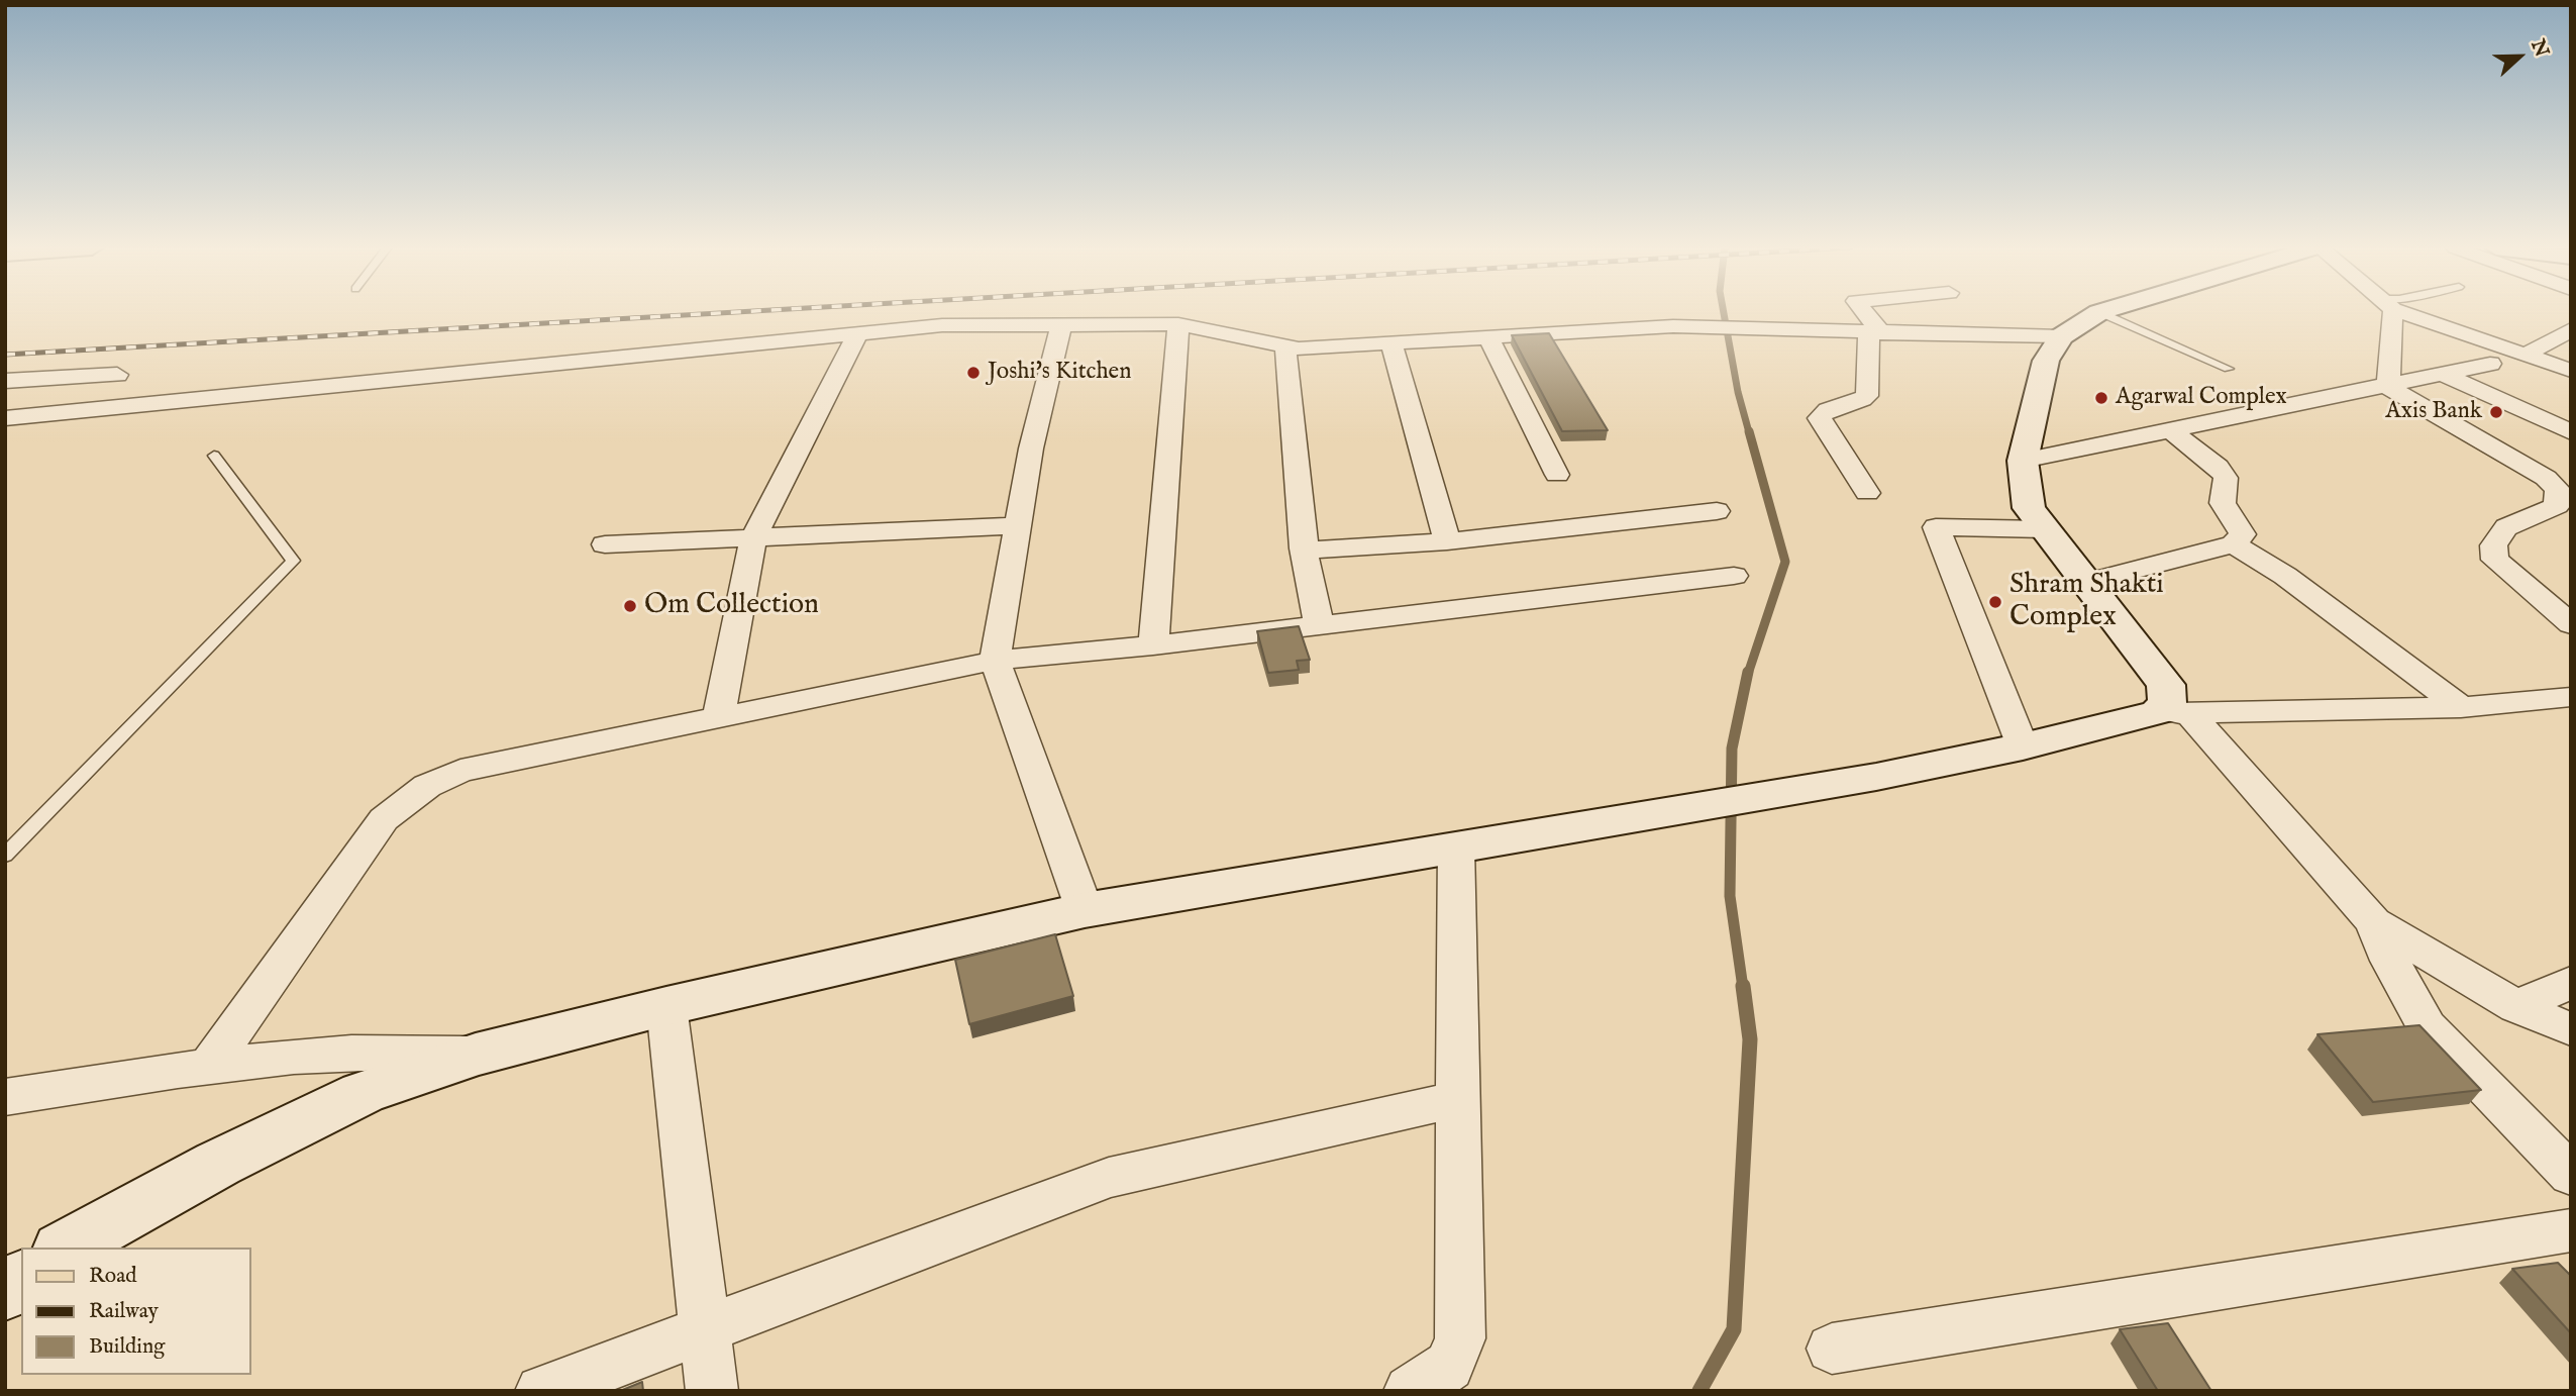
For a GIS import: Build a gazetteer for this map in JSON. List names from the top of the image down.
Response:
{
  "places": [
    "Joshi's Kitchen",
    "Agarwal Complex",
    "Axis Bank",
    "Shram Shakti Complex",
    "Om Collection"
  ],
  "legend": ["Road", "Railway", "Building"],
  "north": "right"
}
